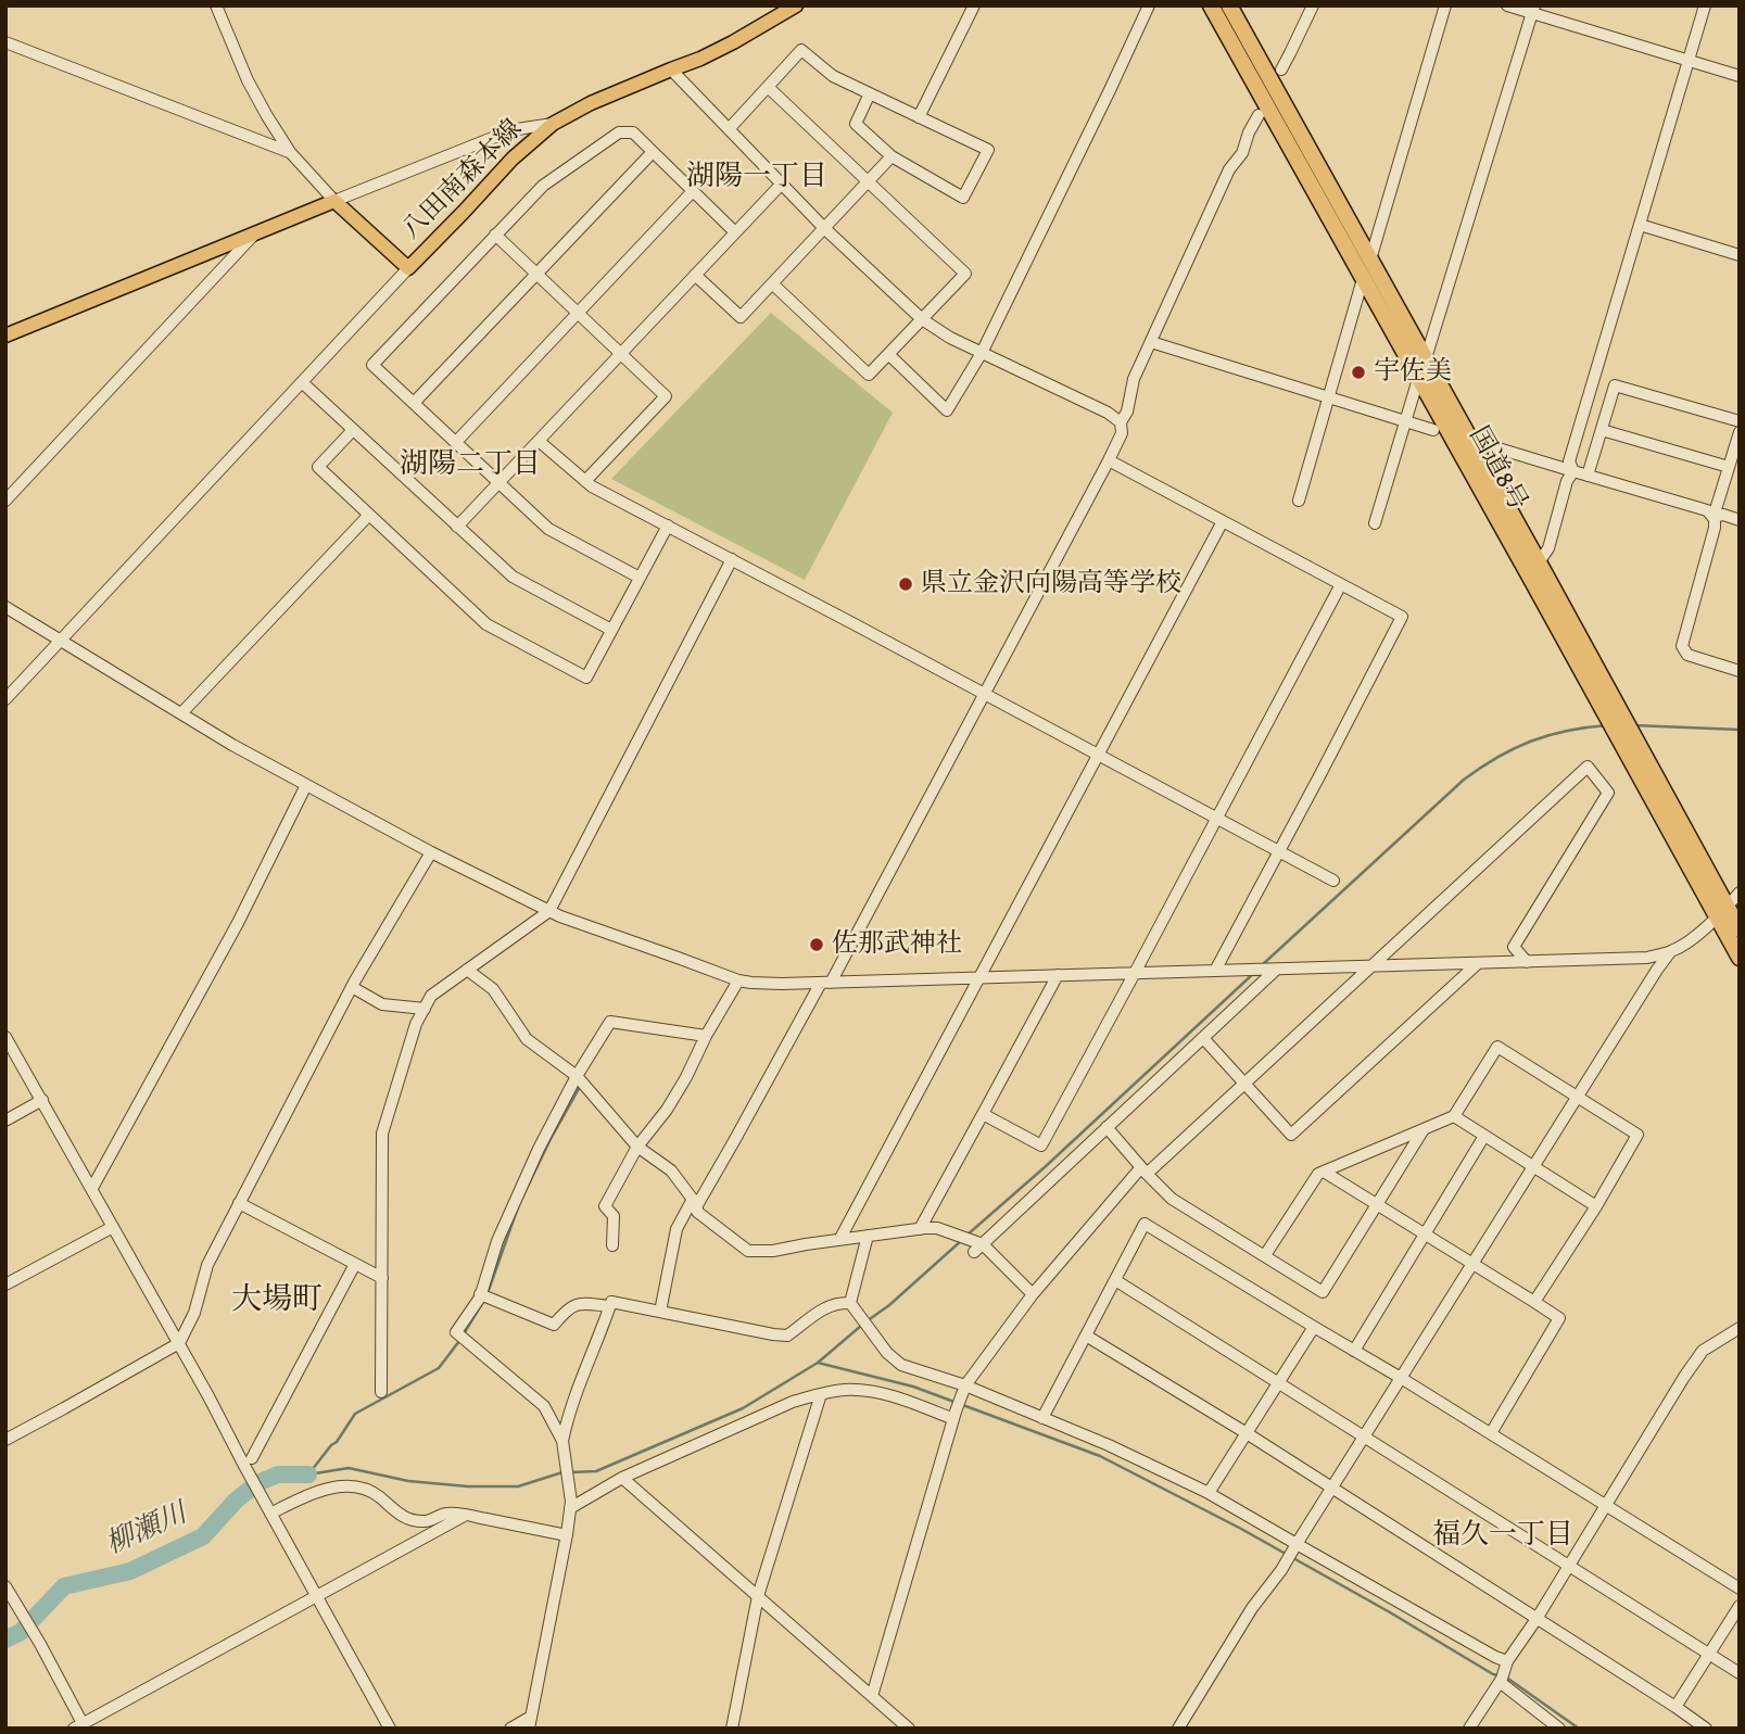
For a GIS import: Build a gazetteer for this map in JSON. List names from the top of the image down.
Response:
{
  "streets": {
    "highway": ["国道8号"],
    "main road": ["八田南森本線"]
  },
  "districts": [
    "湖陽一丁目",
    "湖陽二丁目",
    "大場町",
    "福久一丁目"
  ],
  "water": ["柳瀬川"],
  "places": ["宇佐美", "県立金沢向陽高等学校", "佐那武神社"]
}
